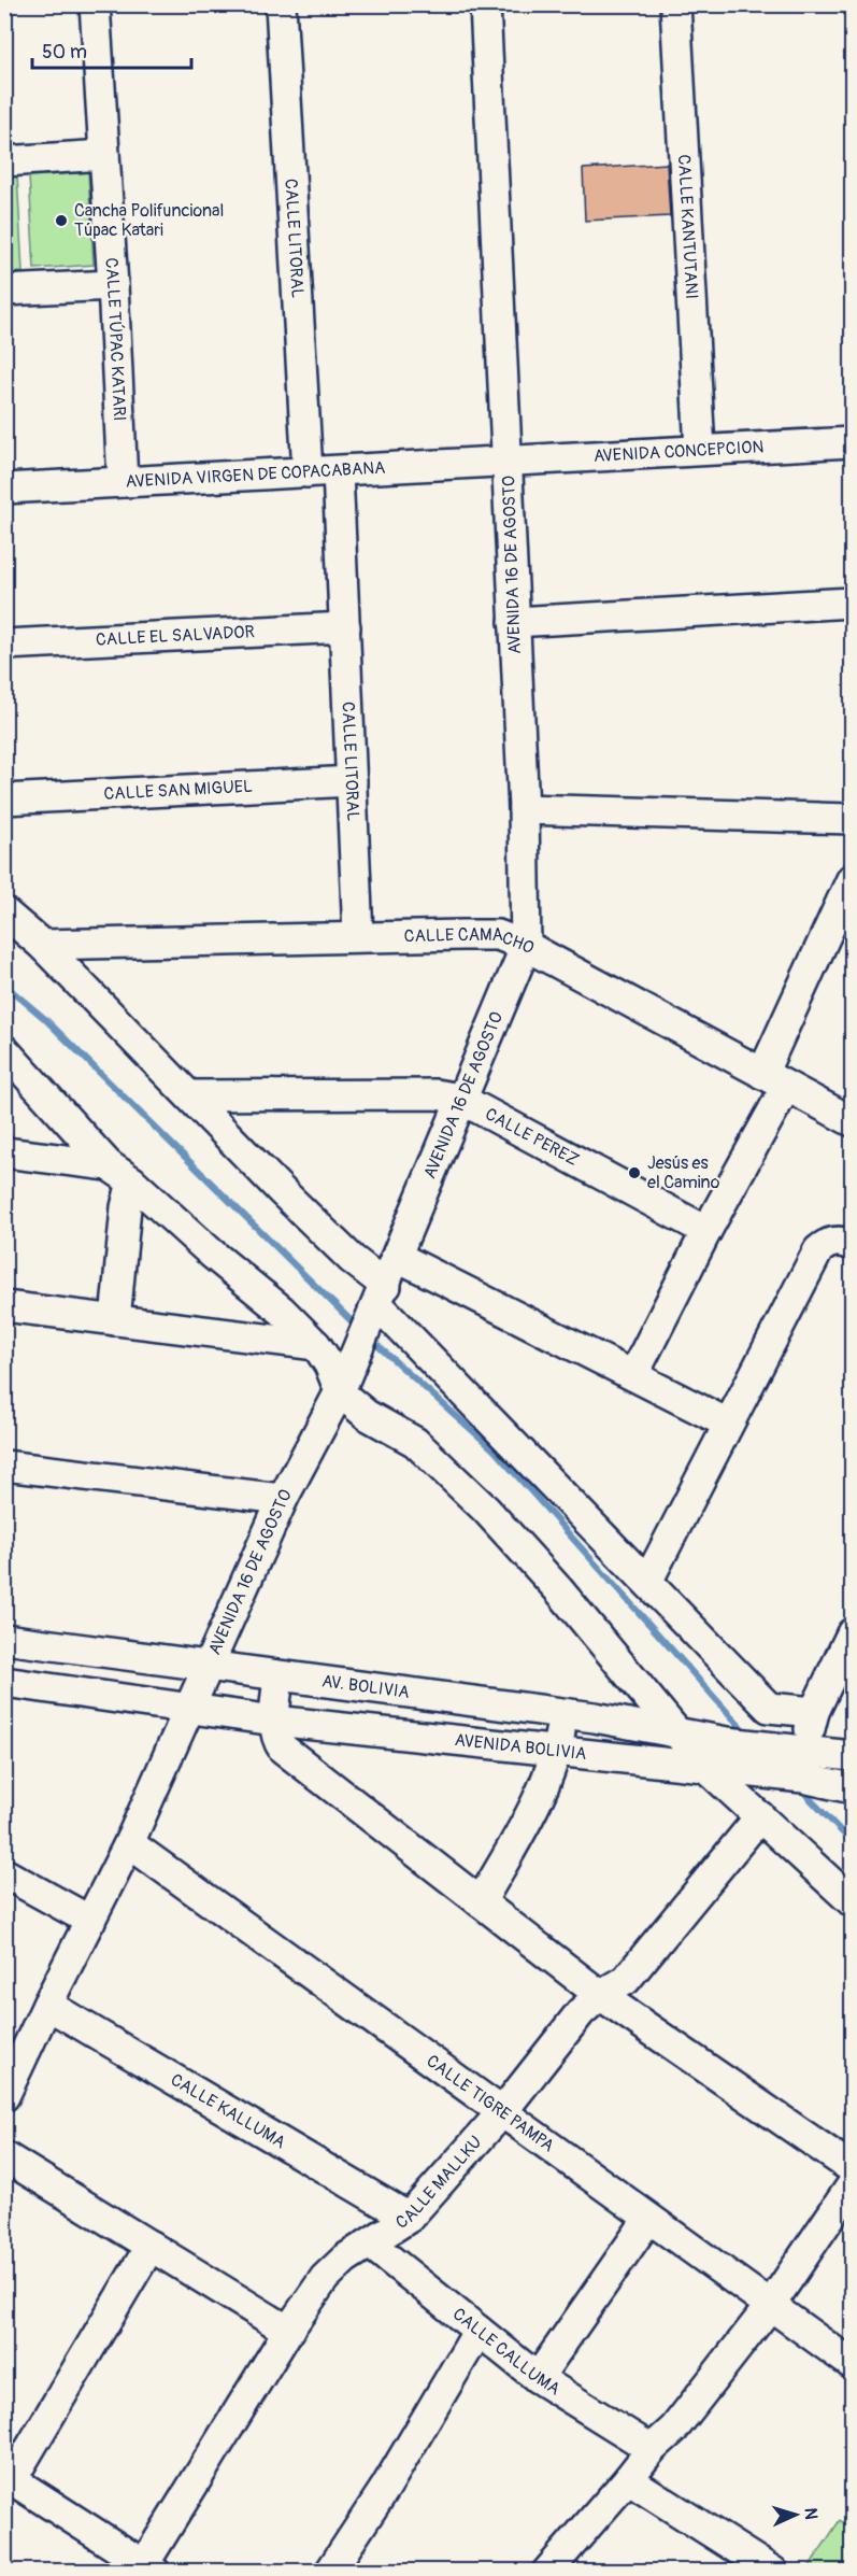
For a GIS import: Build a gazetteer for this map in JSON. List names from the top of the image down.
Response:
{
  "streets": {
    "street": [
      "CALLE KANTUTANI",
      "CALLE LITORAL",
      "CALLE TÚPAC KATARI",
      "AVENIDA CONCEPCION",
      "AVENIDA VIRGEN DE COPACABANA",
      "AVENIDA 16 DE AGOSTO",
      "CALLE EL SALVADOR",
      "CALLE SAN MIGUEL",
      "CALLE CAMACHO",
      "CALLE PEREZ",
      "AV. BOLIVIA",
      "AVENIDA BOLIVIA",
      "CALLE TIGRE PAMPA",
      "CALLE KALLUMA",
      "CALLE MALLKU",
      "CALLE CALLUMA"
    ]
  },
  "crossings": [
    ["CALLE KANTUTANI", "AVENIDA CONCEPCION"],
    ["CALLE LITORAL", "AVENIDA VIRGEN DE COPACABANA"],
    ["CALLE LITORAL", "CALLE EL SALVADOR"],
    ["CALLE LITORAL", "CALLE SAN MIGUEL"],
    ["CALLE LITORAL", "CALLE CAMACHO"],
    ["CALLE TÚPAC KATARI", "AVENIDA VIRGEN DE COPACABANA"],
    ["AVENIDA CONCEPCION", "AVENIDA VIRGEN DE COPACABANA"],
    ["AVENIDA CONCEPCION", "AVENIDA 16 DE AGOSTO"],
    ["AVENIDA VIRGEN DE COPACABANA", "AVENIDA 16 DE AGOSTO"],
    ["AVENIDA 16 DE AGOSTO", "CALLE CAMACHO"],
    ["AVENIDA 16 DE AGOSTO", "CALLE PEREZ"],
    ["AVENIDA 16 DE AGOSTO", "AV. BOLIVIA"],
    ["AVENIDA 16 DE AGOSTO", "AVENIDA BOLIVIA"],
    ["AVENIDA 16 DE AGOSTO", "CALLE TIGRE PAMPA"],
    ["AVENIDA 16 DE AGOSTO", "CALLE KALLUMA"],
    ["AV. BOLIVIA", "AVENIDA BOLIVIA"],
    ["CALLE TIGRE PAMPA", "CALLE MALLKU"],
    ["CALLE KALLUMA", "CALLE MALLKU"],
    ["CALLE MALLKU", "CALLE CALLUMA"]
  ],
  "places": ["Cancha Polifuncional Túpac Katari", "Jesús es el Camino"],
  "scale_bar": "50 m",
  "north": "right"
}
